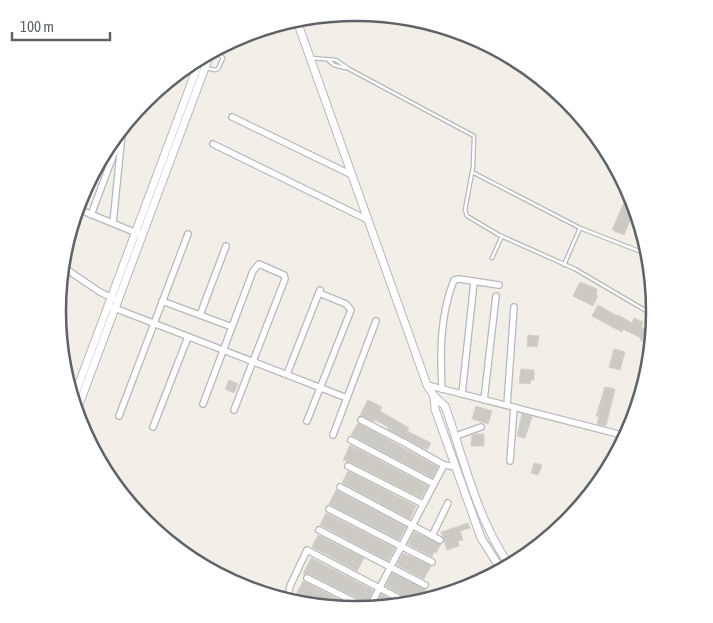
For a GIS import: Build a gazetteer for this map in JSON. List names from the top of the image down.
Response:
{
  "scale_bar": "100 m"
}
